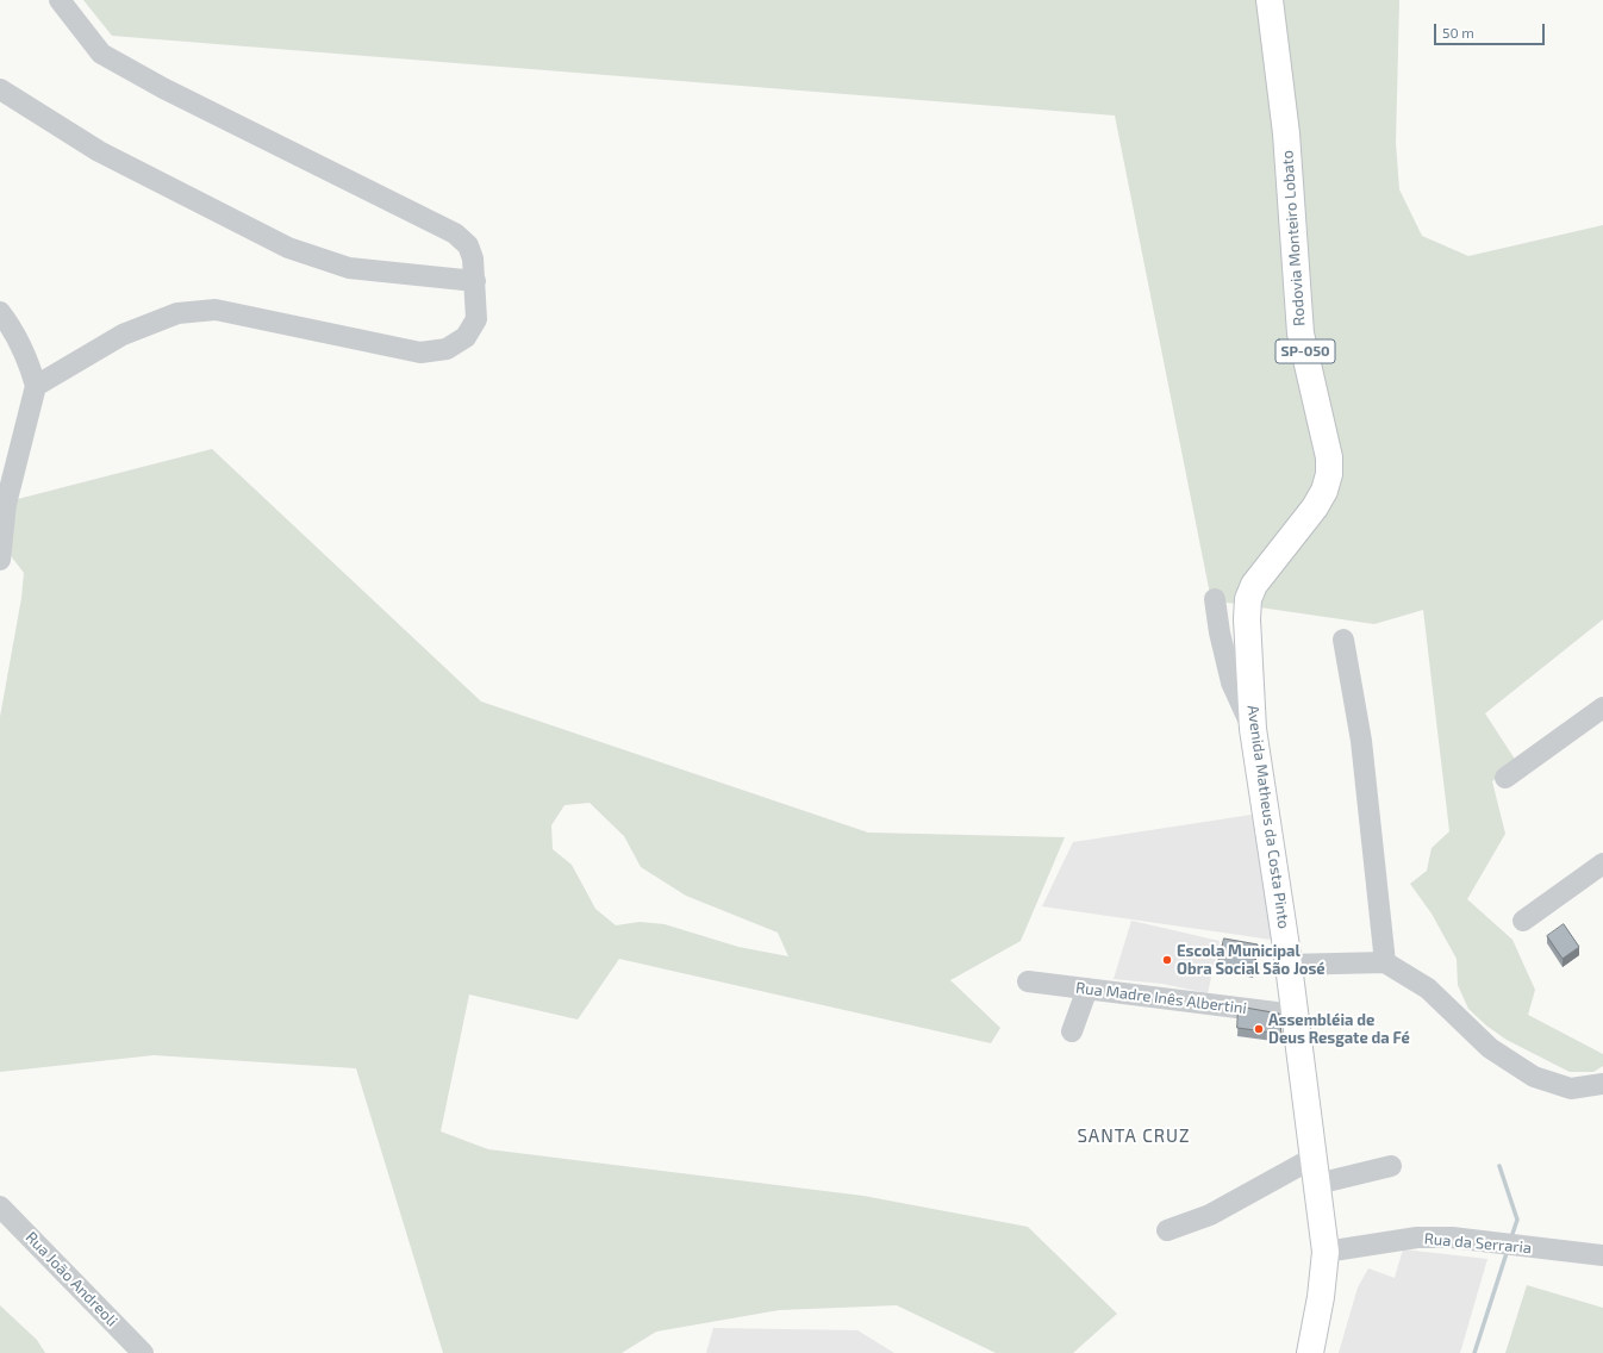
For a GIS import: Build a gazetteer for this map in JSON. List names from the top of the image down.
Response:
{
  "streets": {
    "main road": ["Rodovia Monteiro Lobato", "SP-050", "Avenida Matheus da Costa Pinto"],
    "street": ["Rua Madre Inês Albertini", "Rua da Serraria", "Rua João Andreoli"]
  },
  "crossings": [
    ["Rodovia Monteiro Lobato", "Avenida Matheus da Costa Pinto"],
    ["Avenida Matheus da Costa Pinto", "Rua Madre Inês Albertini"],
    ["Avenida Matheus da Costa Pinto", "Rua da Serraria"]
  ],
  "districts": ["SANTA CRUZ"],
  "places": ["Escola Municipal Obra Social São José", "Assembléia de Deus Resgate da Fé"],
  "scale_bar": "50 m"
}
